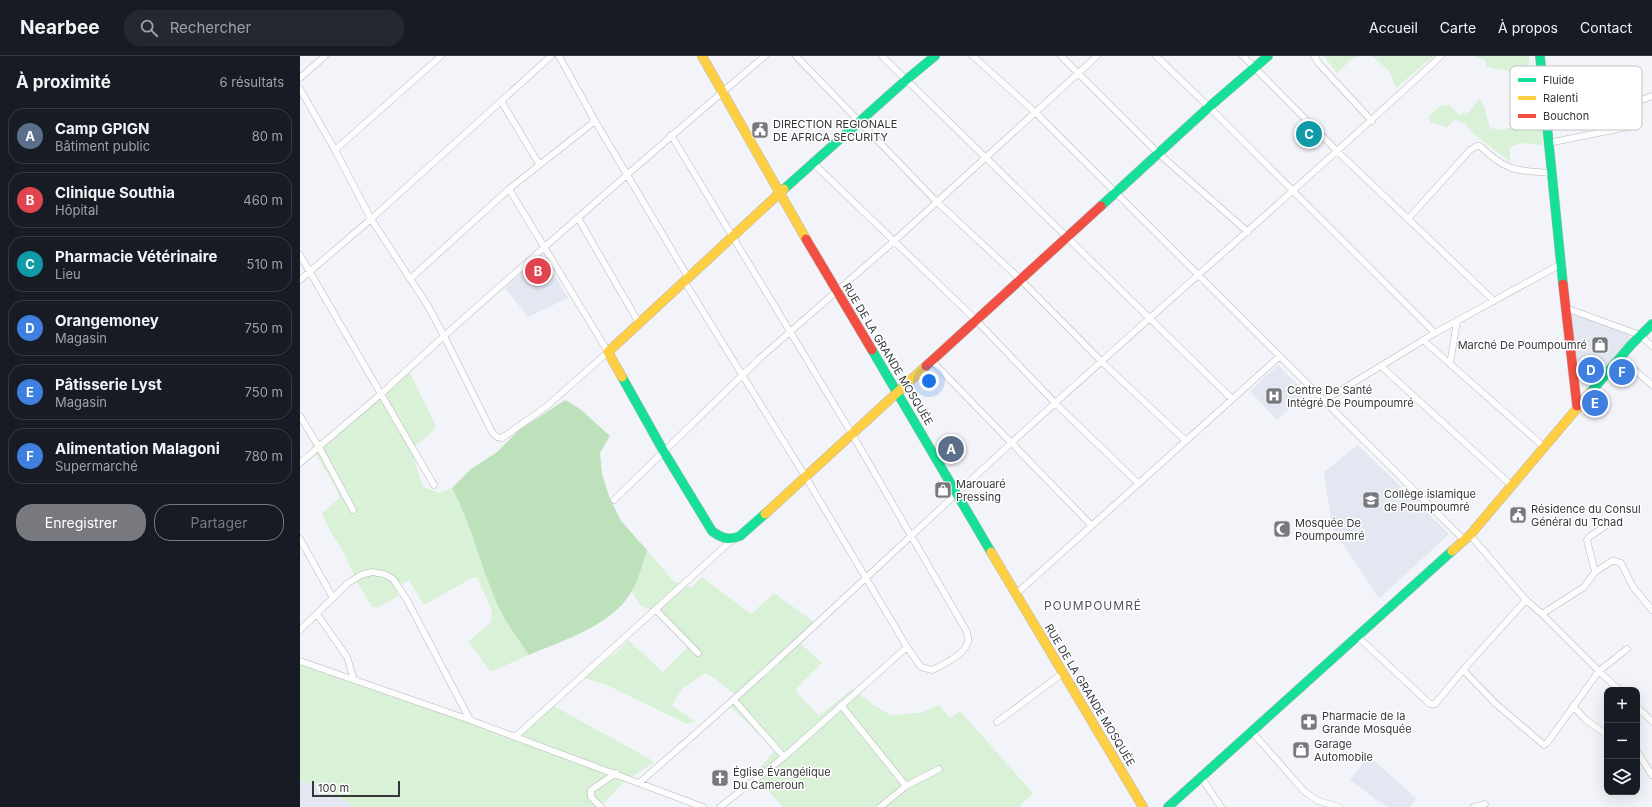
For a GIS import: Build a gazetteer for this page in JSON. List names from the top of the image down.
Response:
{
  "streets": {
    "street": ["RUE DE LA GRANDE MOSQUÉE"]
  },
  "districts": ["POUMPOUMRÉ"],
  "places": {
    "public building": ["DIRECTION REGIONALE DE AFRICA SECURITY", "Résidence du Consul Général du Tchad"],
    "shop": ["Marché De Poumpoumré", "Marouaré Pressing", "Garage Automobile"],
    "hospital": ["Centre De Santé Intégré De Poumpoumré"],
    "school or university": ["Collège islamique de Poumpoumré"],
    "mosque": ["Mosquée De Poumpoumré"],
    "pharmacy": ["Pharmacie de la Grande Mosquée"],
    "church": ["Église Évangélique Du Cameroun"]
  },
  "legend": ["Fluide", "Ralenti", "Bouchon"],
  "scale_bar": "100 m",
  "page": {
    "header": "Nearbee",
    "search": "Rechercher",
    "nav": [
      "Accueil",
      "Carte",
      "À propos",
      "Contact"
    ],
    "heading": ["À proximité", "6 résultats"],
    "list": [
      {
        "mark": "A",
        "name": "Camp GPIGN",
        "note": "Bâtiment public",
        "value": "80 m"
      },
      {
        "mark": "B",
        "name": "Clinique Southia",
        "note": "Hôpital",
        "value": "460 m"
      },
      {
        "mark": "C",
        "name": "Pharmacie Vétérinaire",
        "note": "Lieu",
        "value": "510 m"
      },
      {
        "mark": "D",
        "name": "Orangemoney",
        "note": "Magasin",
        "value": "750 m"
      },
      {
        "mark": "E",
        "name": "Pâtisserie Lyst",
        "note": "Magasin",
        "value": "750 m"
      },
      {
        "mark": "F",
        "name": "Alimentation Malagoni",
        "note": "Supermarché",
        "value": "780 m"
      }
    ],
    "pins": [
      "C",
      "B",
      "D",
      "F",
      "E",
      "A"
    ],
    "buttons": ["Enregistrer", "Partager"],
    "map_buttons": ["+", "−"],
    "scale": "100 m"
  }
}
